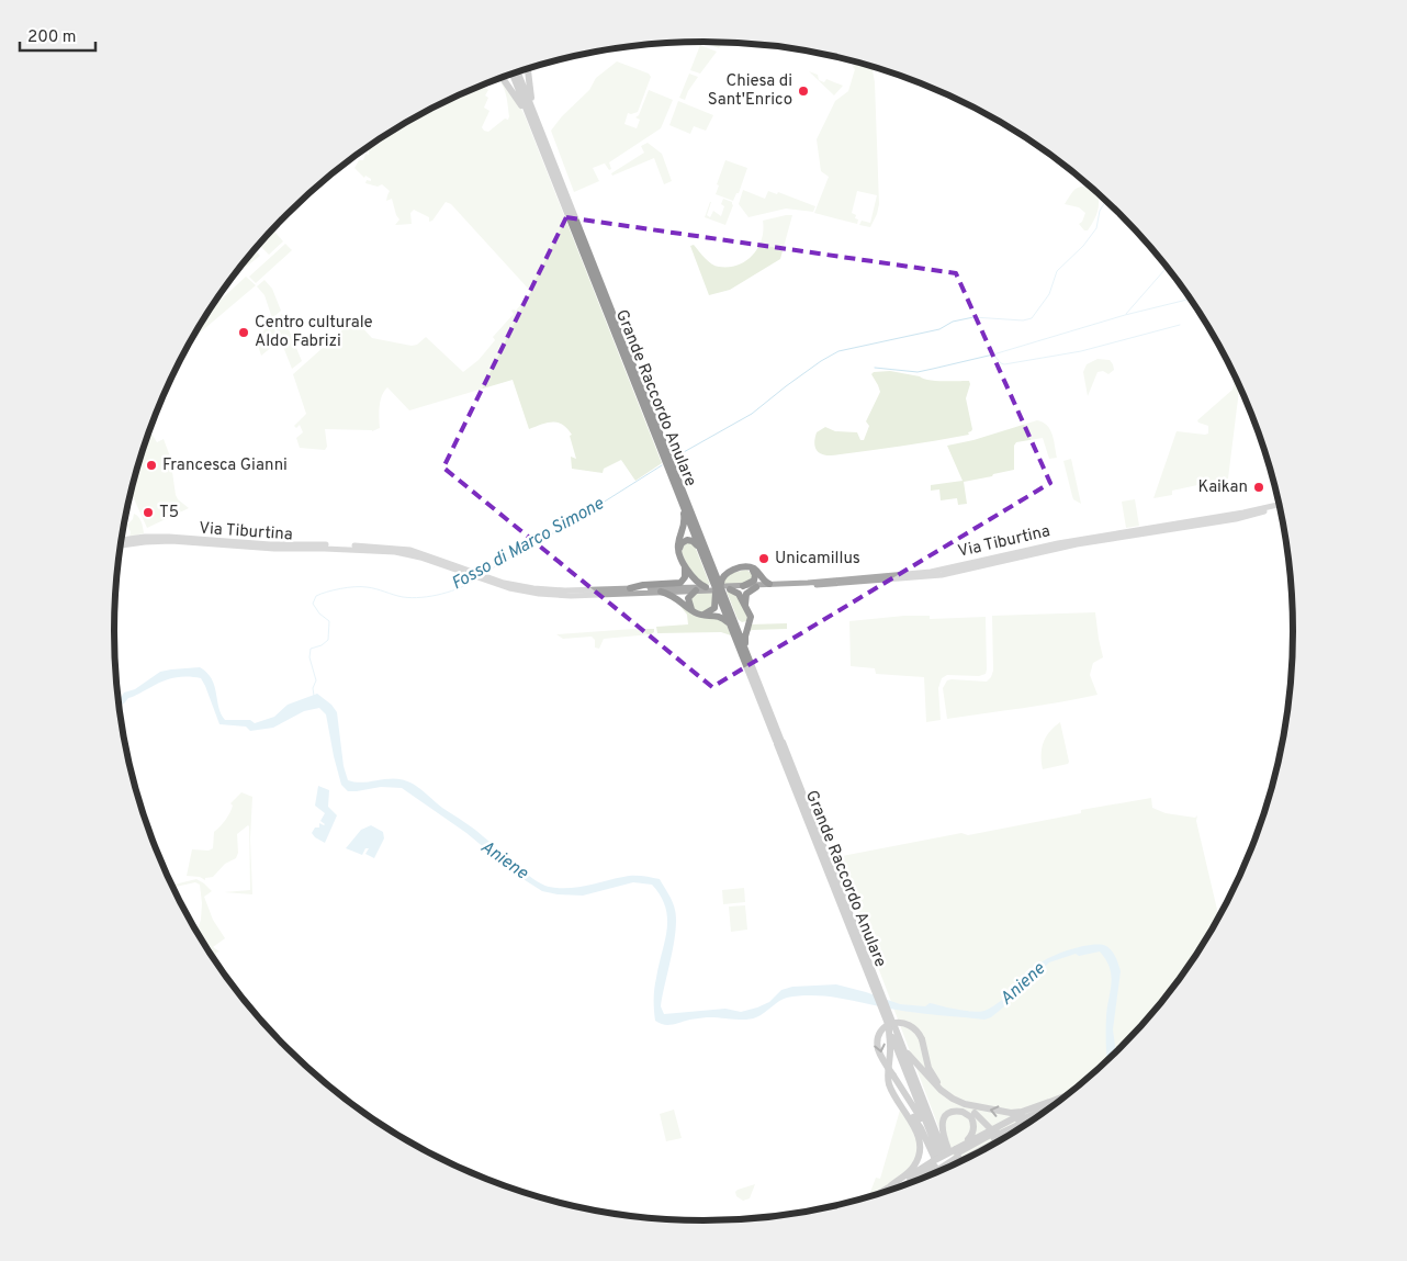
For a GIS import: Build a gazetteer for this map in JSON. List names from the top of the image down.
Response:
{
  "streets": {
    "highway": ["Grande Raccordo Anulare"],
    "main road": ["Via Tiburtina"]
  },
  "crossings": [
    ["Grande Raccordo Anulare", "Via Tiburtina"]
  ],
  "water": ["Fosso di Marco Simone", "Aniene"],
  "places": [
    "Chiesa di Sant'Enrico",
    "Centro culturale Aldo Fabrizi",
    "Francesca Gianni",
    "Kaikan",
    "T5",
    "Unicamillus"
  ],
  "scale_bar": "200 m"
}
